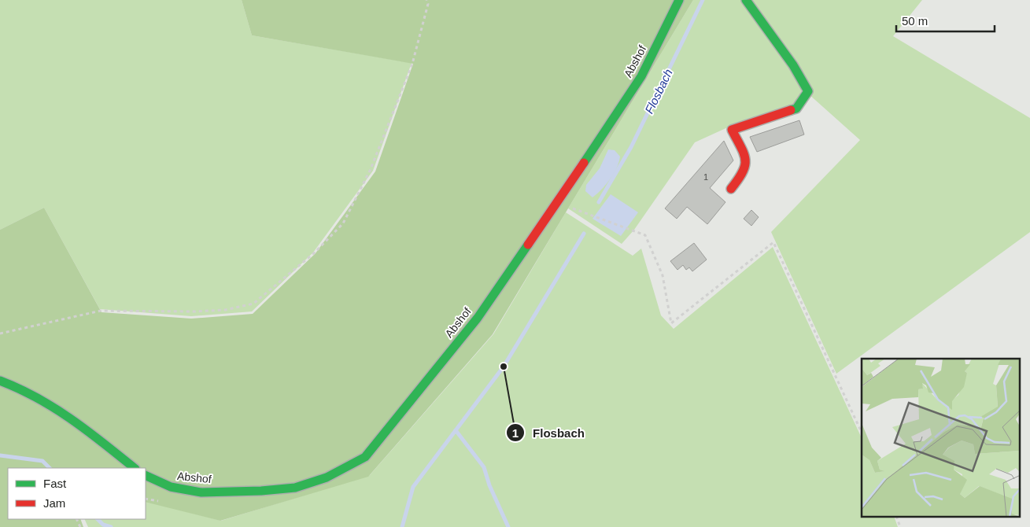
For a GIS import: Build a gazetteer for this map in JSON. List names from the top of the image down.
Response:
{
  "streets": {
    "street": ["Abshof"]
  },
  "water": ["Flosbach"],
  "places": ["Flosbach"],
  "house_numbers": ["1"],
  "legend": ["Fast", "Jam"],
  "scale_bar": "50 m"
}
